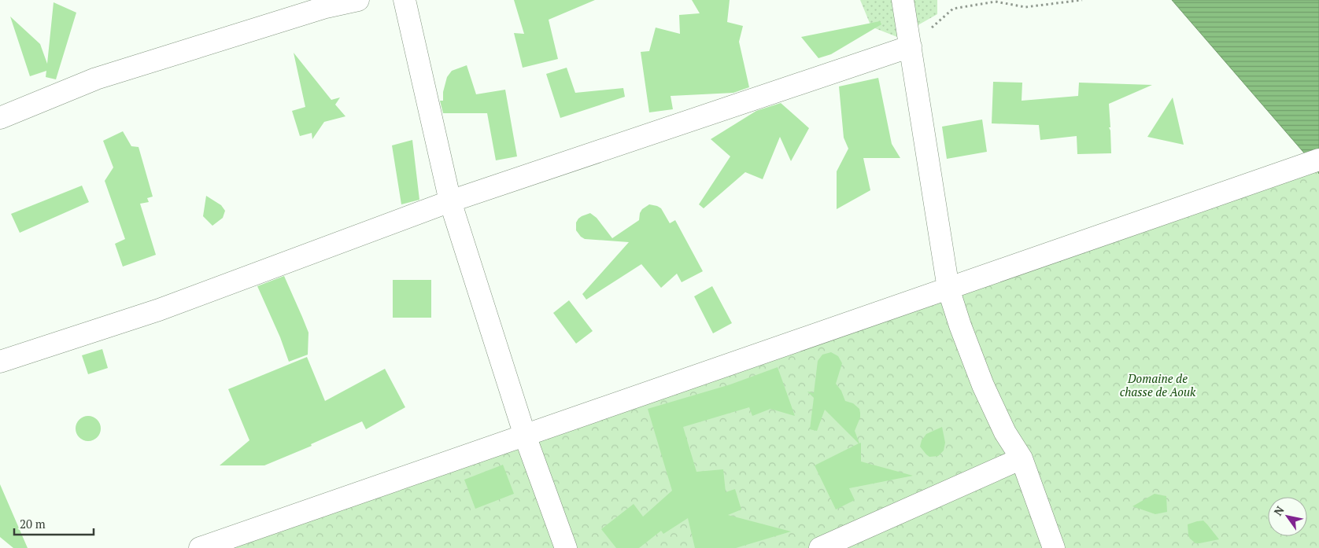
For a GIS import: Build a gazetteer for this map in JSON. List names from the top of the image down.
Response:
{
  "parks": ["Domaine de chasse de Aouk"],
  "scale_bar": "20 m",
  "north": "top left"
}
